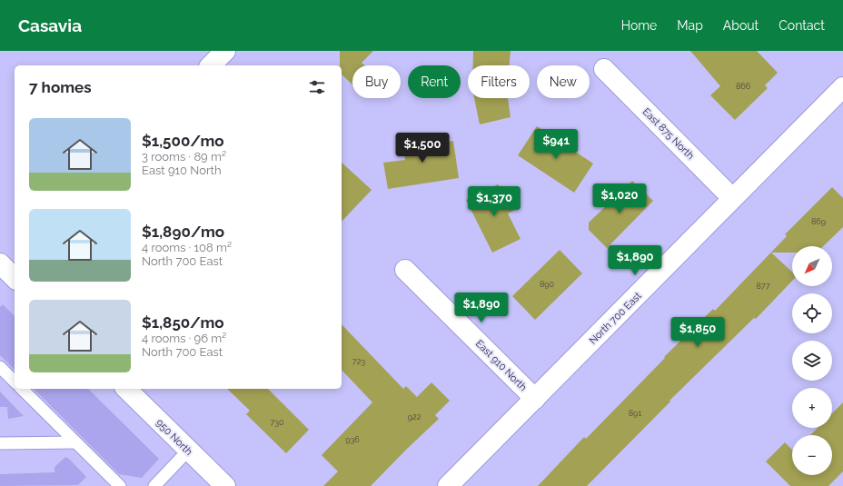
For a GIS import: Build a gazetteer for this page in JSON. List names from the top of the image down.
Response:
{
  "streets": {
    "street": [
      "East 875 North",
      "North 700 East",
      "East 910 North",
      "950 North"
    ]
  },
  "crossings": [
    ["East 875 North", "North 700 East"],
    ["North 700 East", "East 910 North"]
  ],
  "house_numbers": [
    "866",
    "869",
    "890",
    "877",
    "723",
    "891",
    "922",
    "730",
    "936"
  ],
  "north": "bottom left",
  "page": {
    "header": "Casavia",
    "nav": [
      "Home",
      "Map",
      "About",
      "Contact"
    ],
    "chip": [
      "Buy",
      "Rent",
      "Filters",
      "New"
    ],
    "heading": "7 homes",
    "list": [
      {
        "name": "$1,500/mo",
        "note": "3 rooms · 89 m² · East 910 North"
      },
      {
        "name": "$1,890/mo",
        "note": "4 rooms · 108 m² · North 700 East"
      },
      {
        "name": "$1,850/mo",
        "note": "4 rooms · 96 m² · North 700 East"
      }
    ],
    "price": [
      "$941",
      "$1,500",
      "$1,020",
      "$1,370",
      "$1,890",
      "$1,890",
      "$1,850"
    ],
    "map_buttons": ["+", "−"]
  }
}
